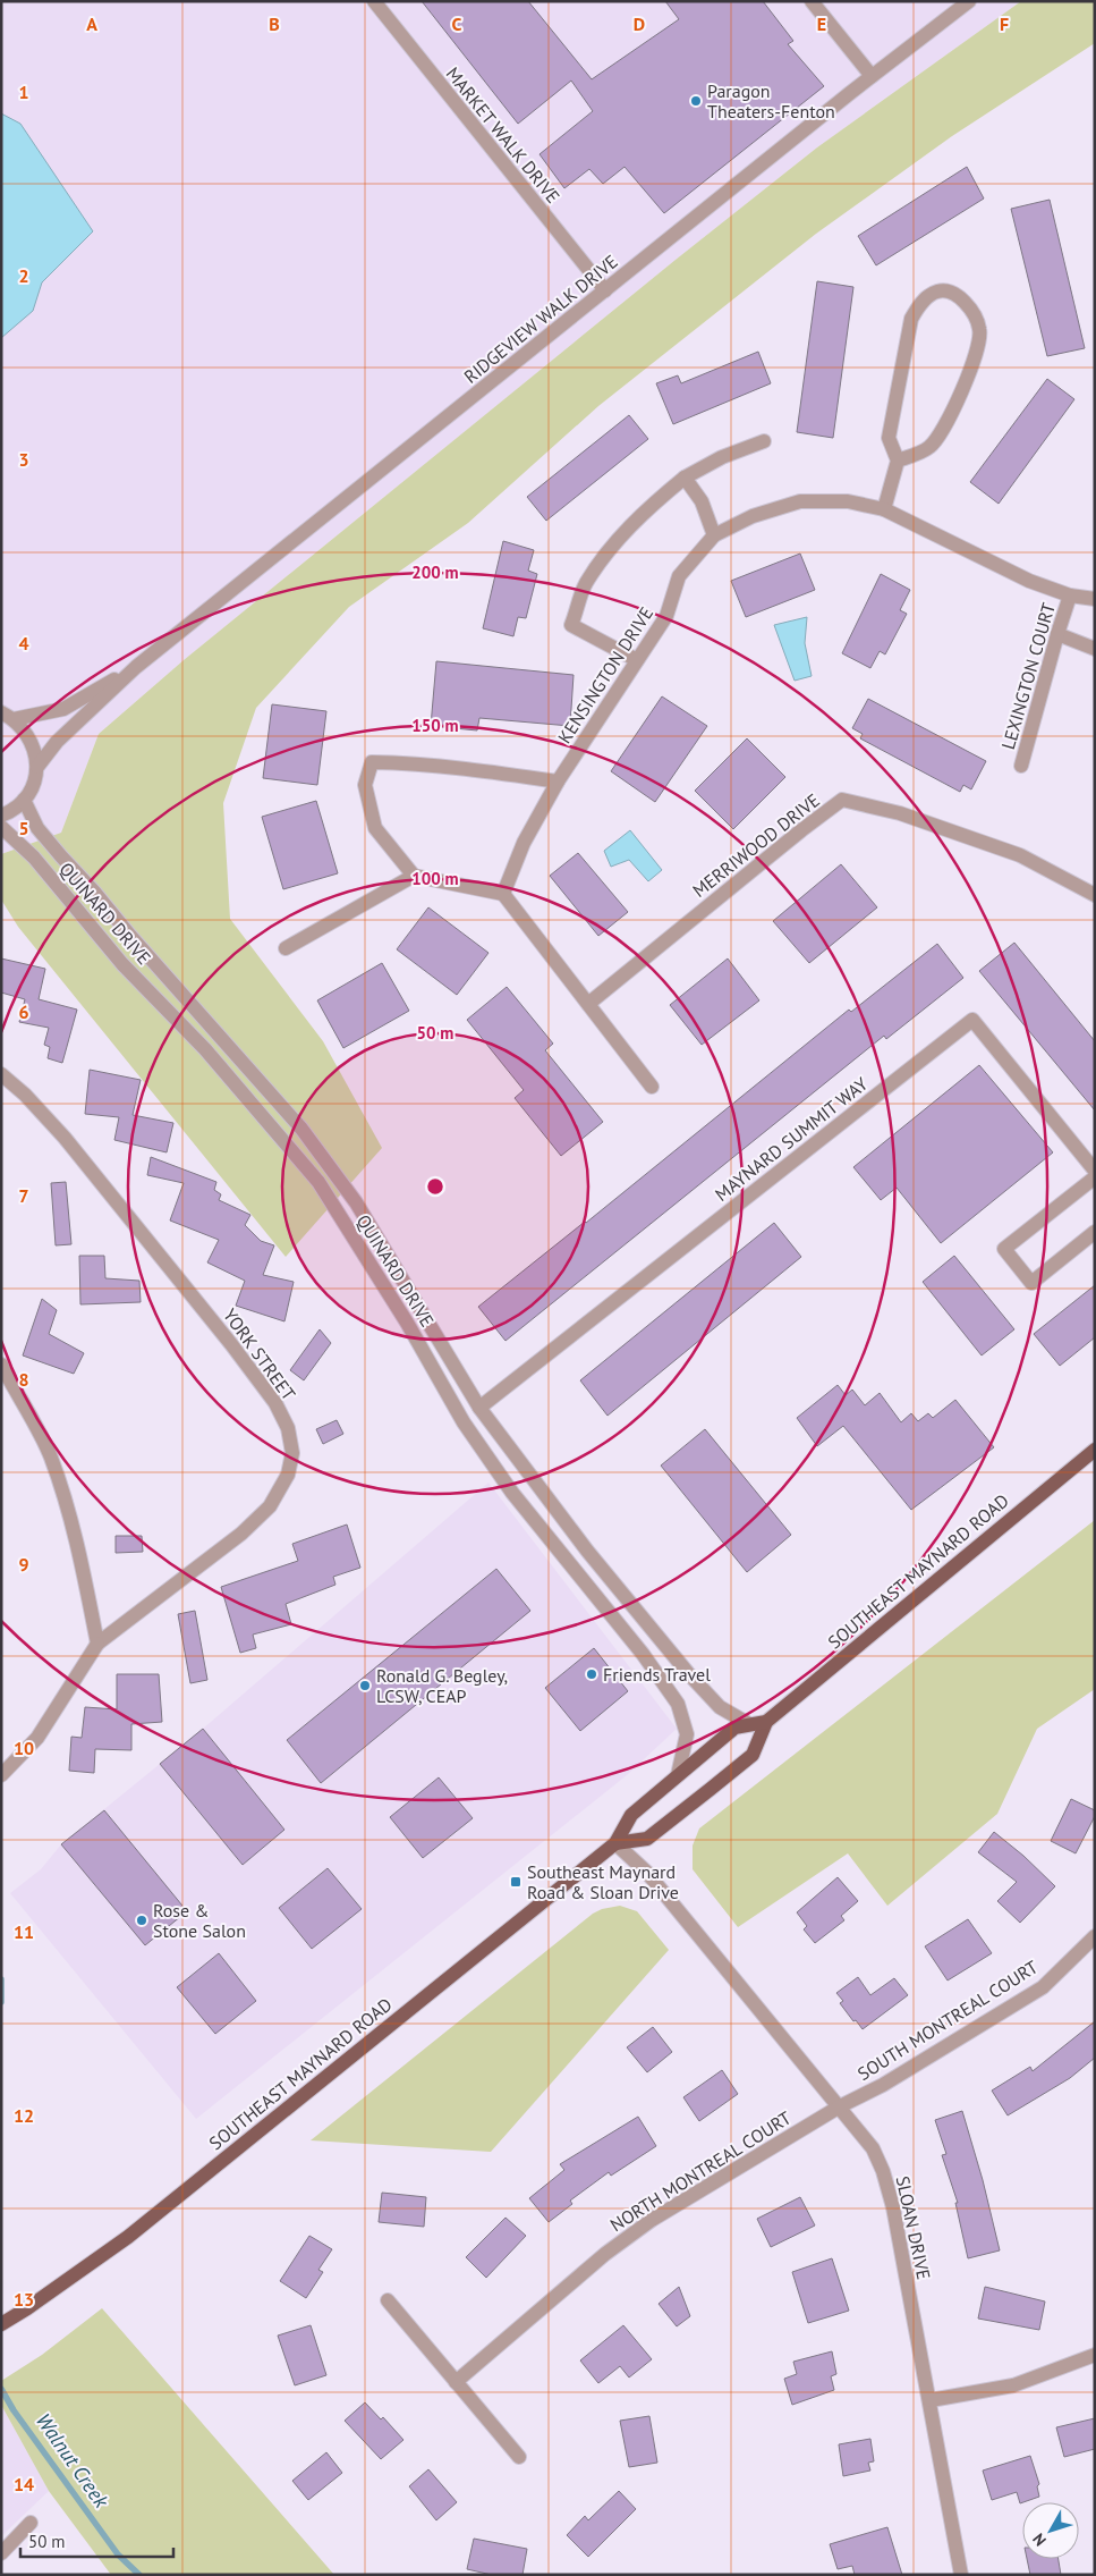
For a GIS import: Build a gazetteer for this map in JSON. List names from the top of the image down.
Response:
{
  "streets": {
    "main road": ["SOUTHEAST MAYNARD ROAD"],
    "street": [
      "MARKET WALK DRIVE",
      "RIDGEVIEW WALK DRIVE",
      "KENSINGTON DRIVE",
      "LEXINGTON COURT",
      "MERRIWOOD DRIVE",
      "QUINARD DRIVE",
      "MAYNARD SUMMIT WAY",
      "YORK STREET",
      "SOUTH MONTREAL COURT",
      "NORTH MONTREAL COURT",
      "SLOAN DRIVE"
    ]
  },
  "crossings": [
    ["MARKET WALK DRIVE", "RIDGEVIEW WALK DRIVE"],
    ["KENSINGTON DRIVE", "LEXINGTON COURT"],
    ["QUINARD DRIVE", "MAYNARD SUMMIT WAY"],
    ["QUINARD DRIVE", "SOUTHEAST MAYNARD ROAD"],
    ["SOUTHEAST MAYNARD ROAD", "SLOAN DRIVE"],
    ["SOUTH MONTREAL COURT", "NORTH MONTREAL COURT"],
    ["SOUTH MONTREAL COURT", "SLOAN DRIVE"],
    ["NORTH MONTREAL COURT", "SLOAN DRIVE"]
  ],
  "water": ["Walnut Creek"],
  "places": {
    "other": [
      "Paragon Theaters-Fenton",
      "Friends Travel",
      "Ronald G. Begley, LCSW, CEAP",
      "Rose & Stone Salon"
    ],
    "transit": ["Southeast Maynard Road & Sloan Drive"]
  },
  "scale_bar": "50 m",
  "north": "bottom left",
  "grid": {
    "columns": [
      "A",
      "B",
      "C",
      "D",
      "E",
      "F"
    ],
    "rows": [
      "1",
      "2",
      "3",
      "4",
      "5",
      "6",
      "7",
      "8",
      "9",
      "10",
      "11",
      "12",
      "13",
      "14"
    ]
  },
  "rings": [
    "200 m",
    "150 m",
    "100 m",
    "50 m"
  ]
}
